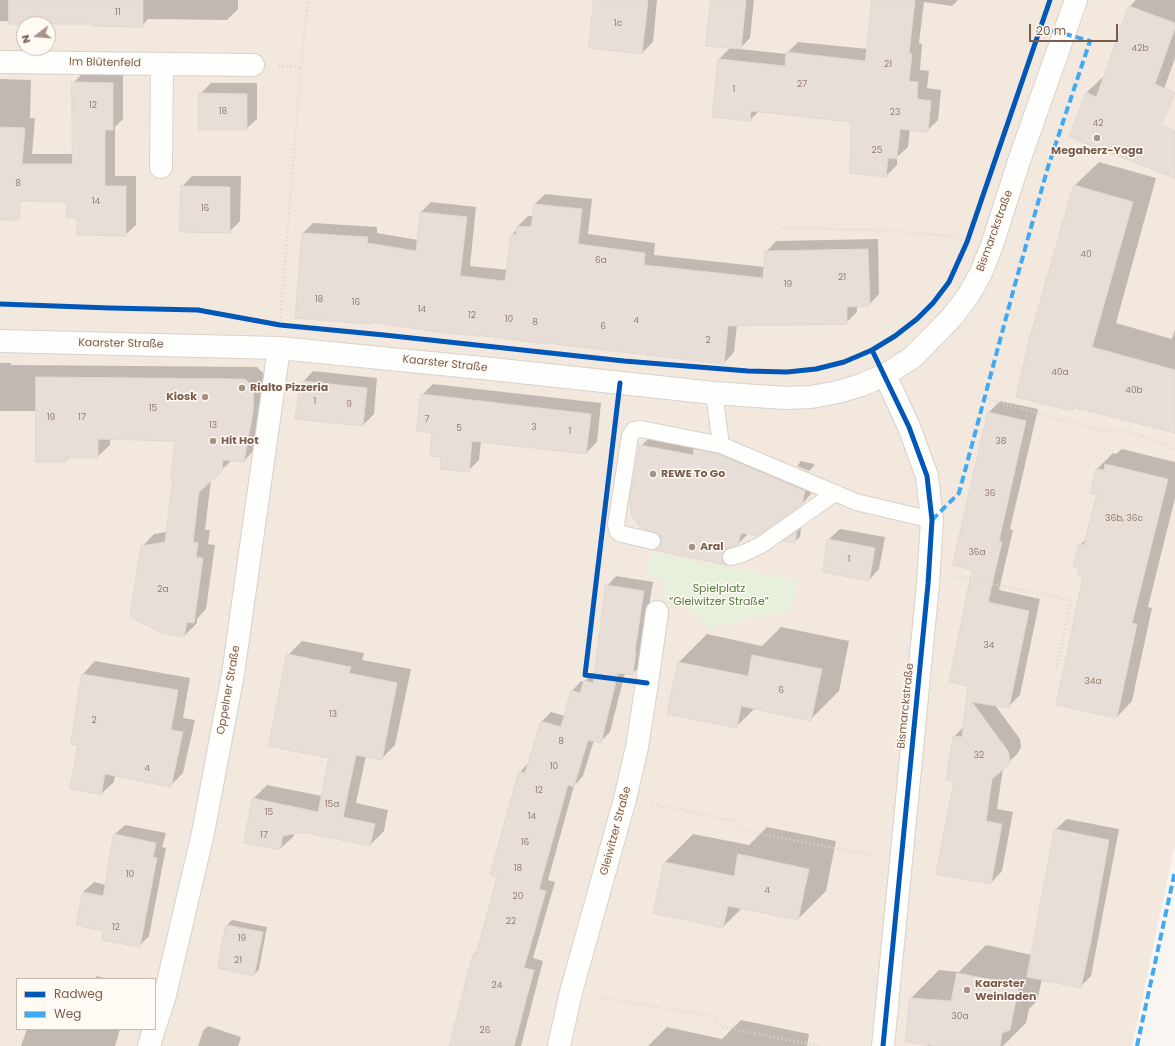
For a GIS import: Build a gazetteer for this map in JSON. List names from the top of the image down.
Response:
{
  "streets": {
    "street": [
      "Im Blütenfeld",
      "Bismarckstraße",
      "Kaarster Straße",
      "Oppelner Straße",
      "Gleiwitzer Straße"
    ]
  },
  "crossings": [
    ["Bismarckstraße", "Kaarster Straße"],
    ["Kaarster Straße", "Oppelner Straße"]
  ],
  "parks": ["Spielplatz “Gleiwitzer Straße”"],
  "places": [
    "Megaherz-Yoga",
    "Rialto Pizzeria",
    "Kiosk",
    "Hit Hot",
    "REWE To Go",
    "Aral",
    "Kaarster Weinladen"
  ],
  "house_numbers": [
    "11",
    "1c",
    "42b",
    "21",
    "27",
    "1",
    "12",
    "18",
    "23",
    "42",
    "25",
    "8",
    "14",
    "16",
    "40",
    "6a",
    "21",
    "19",
    "18",
    "16",
    "14",
    "12",
    "10",
    "4",
    "8",
    "6",
    "2",
    "40a",
    "40b",
    "1",
    "9",
    "15",
    "19",
    "17",
    "7",
    "13",
    "3",
    "5",
    "1",
    "38",
    "36",
    "36b, 36c",
    "36a",
    "1",
    "2a",
    "34",
    "34a",
    "6",
    "13",
    "2",
    "8",
    "32",
    "10",
    "4",
    "12",
    "15a",
    "15",
    "14",
    "17",
    "16",
    "18",
    "10",
    "4",
    "20",
    "22",
    "12",
    "19",
    "21",
    "24",
    "30a",
    "26"
  ],
  "legend": ["Radweg", "Weg"],
  "scale_bar": "20 m",
  "north": "left"
}
